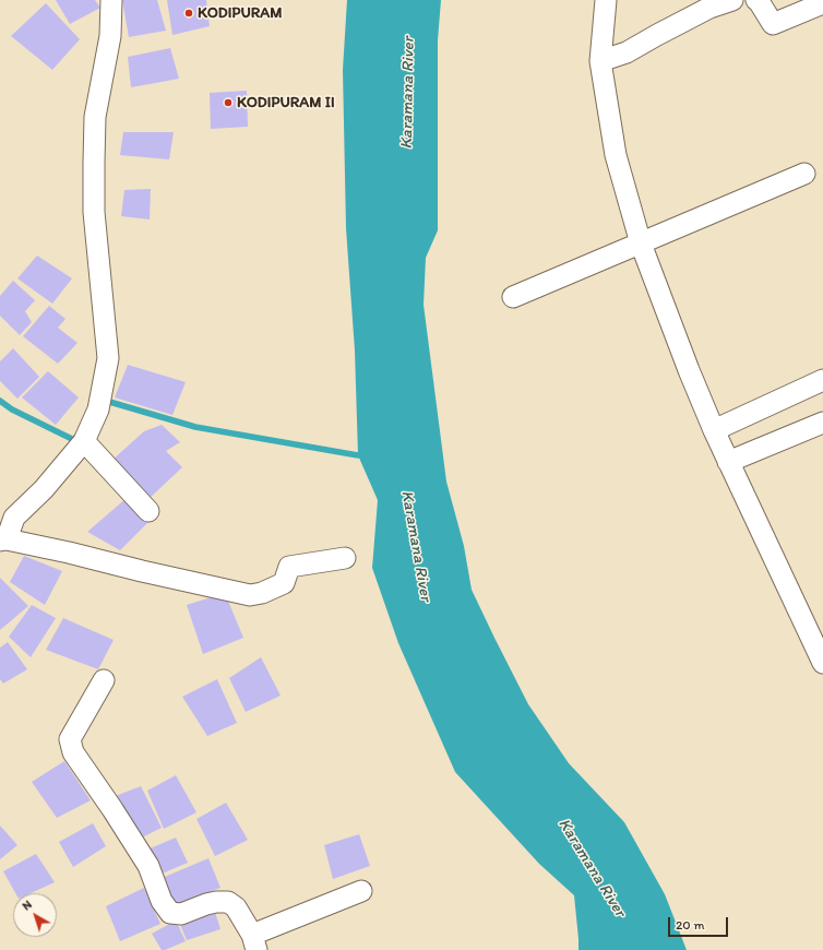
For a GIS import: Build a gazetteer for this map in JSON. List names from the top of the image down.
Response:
{
  "water": ["Karamana River"],
  "places": ["KODIPURAM", "KODIPURAM II"],
  "scale_bar": "20 m",
  "north": "top left"
}
